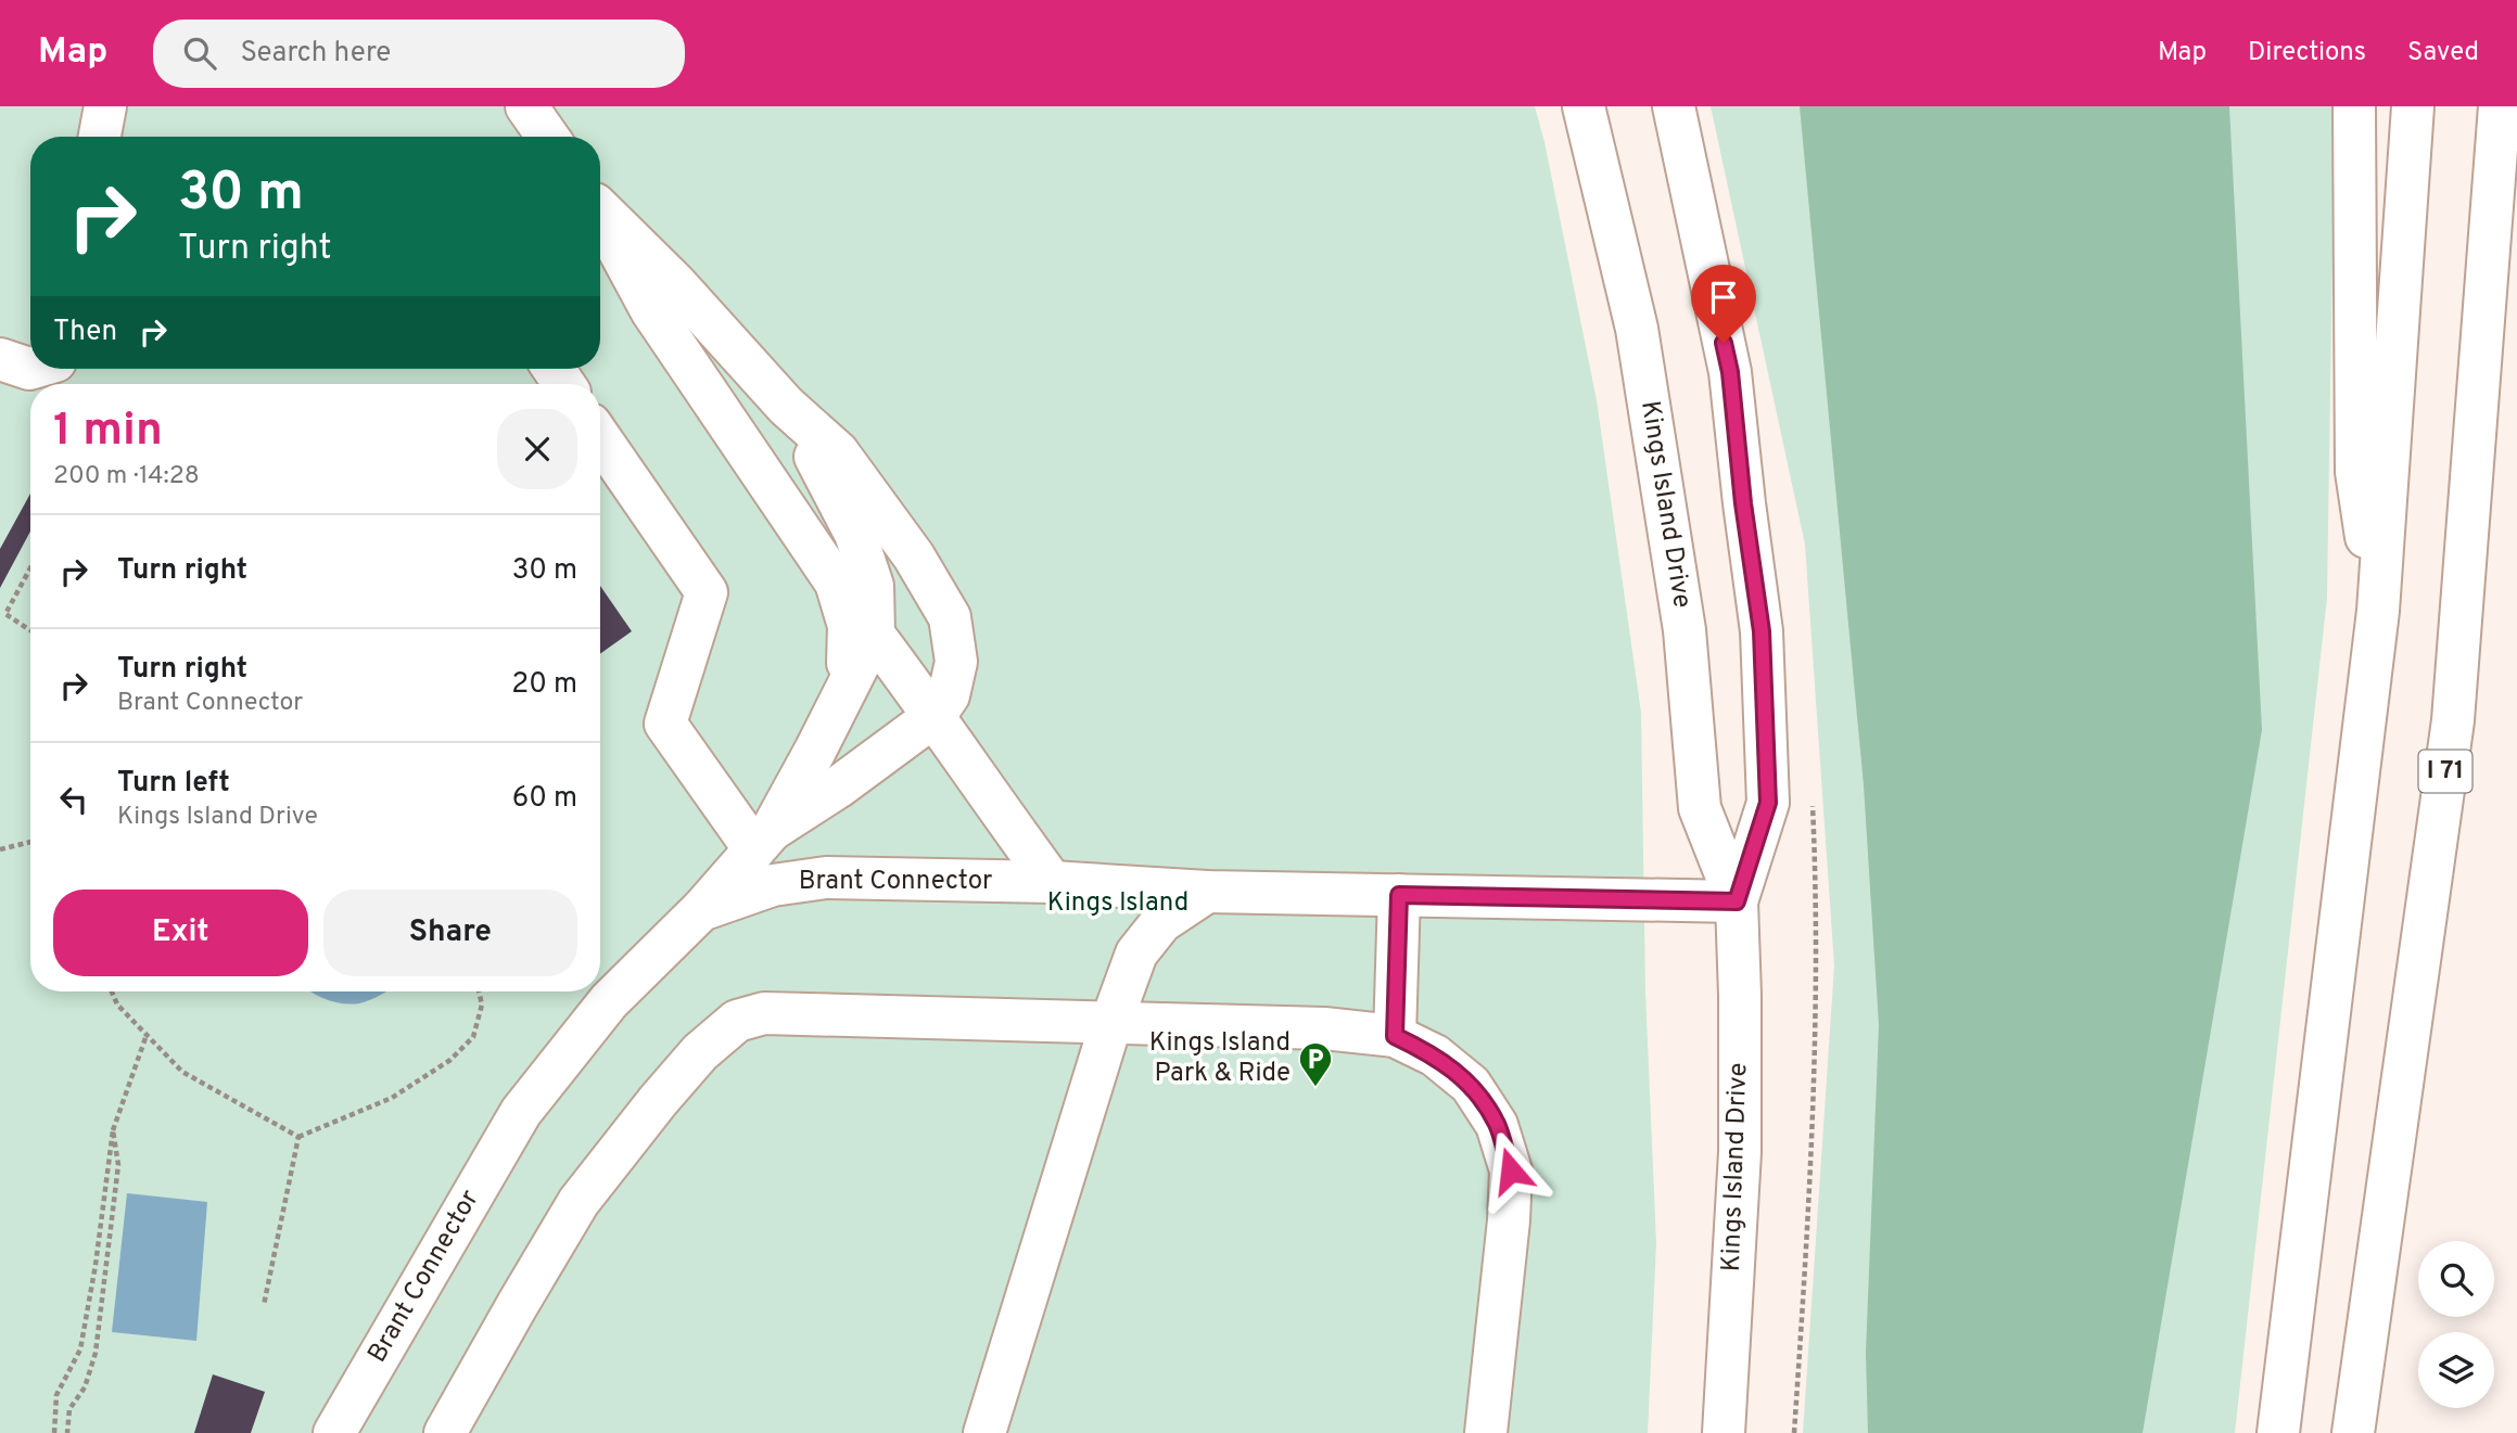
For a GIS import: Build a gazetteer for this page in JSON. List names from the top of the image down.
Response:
{
  "streets": {
    "main road": ["Kings Island Drive", "I 71", "Brant Connector"]
  },
  "crossings": [
    ["Kings Island Drive", "Brant Connector"]
  ],
  "parks": ["Kings Island"],
  "places": {
    "parking": ["Kings Island Park & Ride"]
  },
  "page": {
    "header": "Map",
    "search": "Search here",
    "nav": ["Map", "Directions", "Saved"],
    "turn": ["30 m", "Turn right"],
    "then": "Then",
    "heading": ["1 min", "200 m · 14:28"],
    "list": [
      {
        "name": "Turn right",
        "value": "30 m"
      },
      {
        "name": "Turn right",
        "note": "Brant Connector",
        "value": "20 m"
      },
      {
        "name": "Turn left",
        "note": "Kings Island Drive",
        "value": "60 m"
      }
    ],
    "buttons": ["Exit", "Share"]
  }
}
